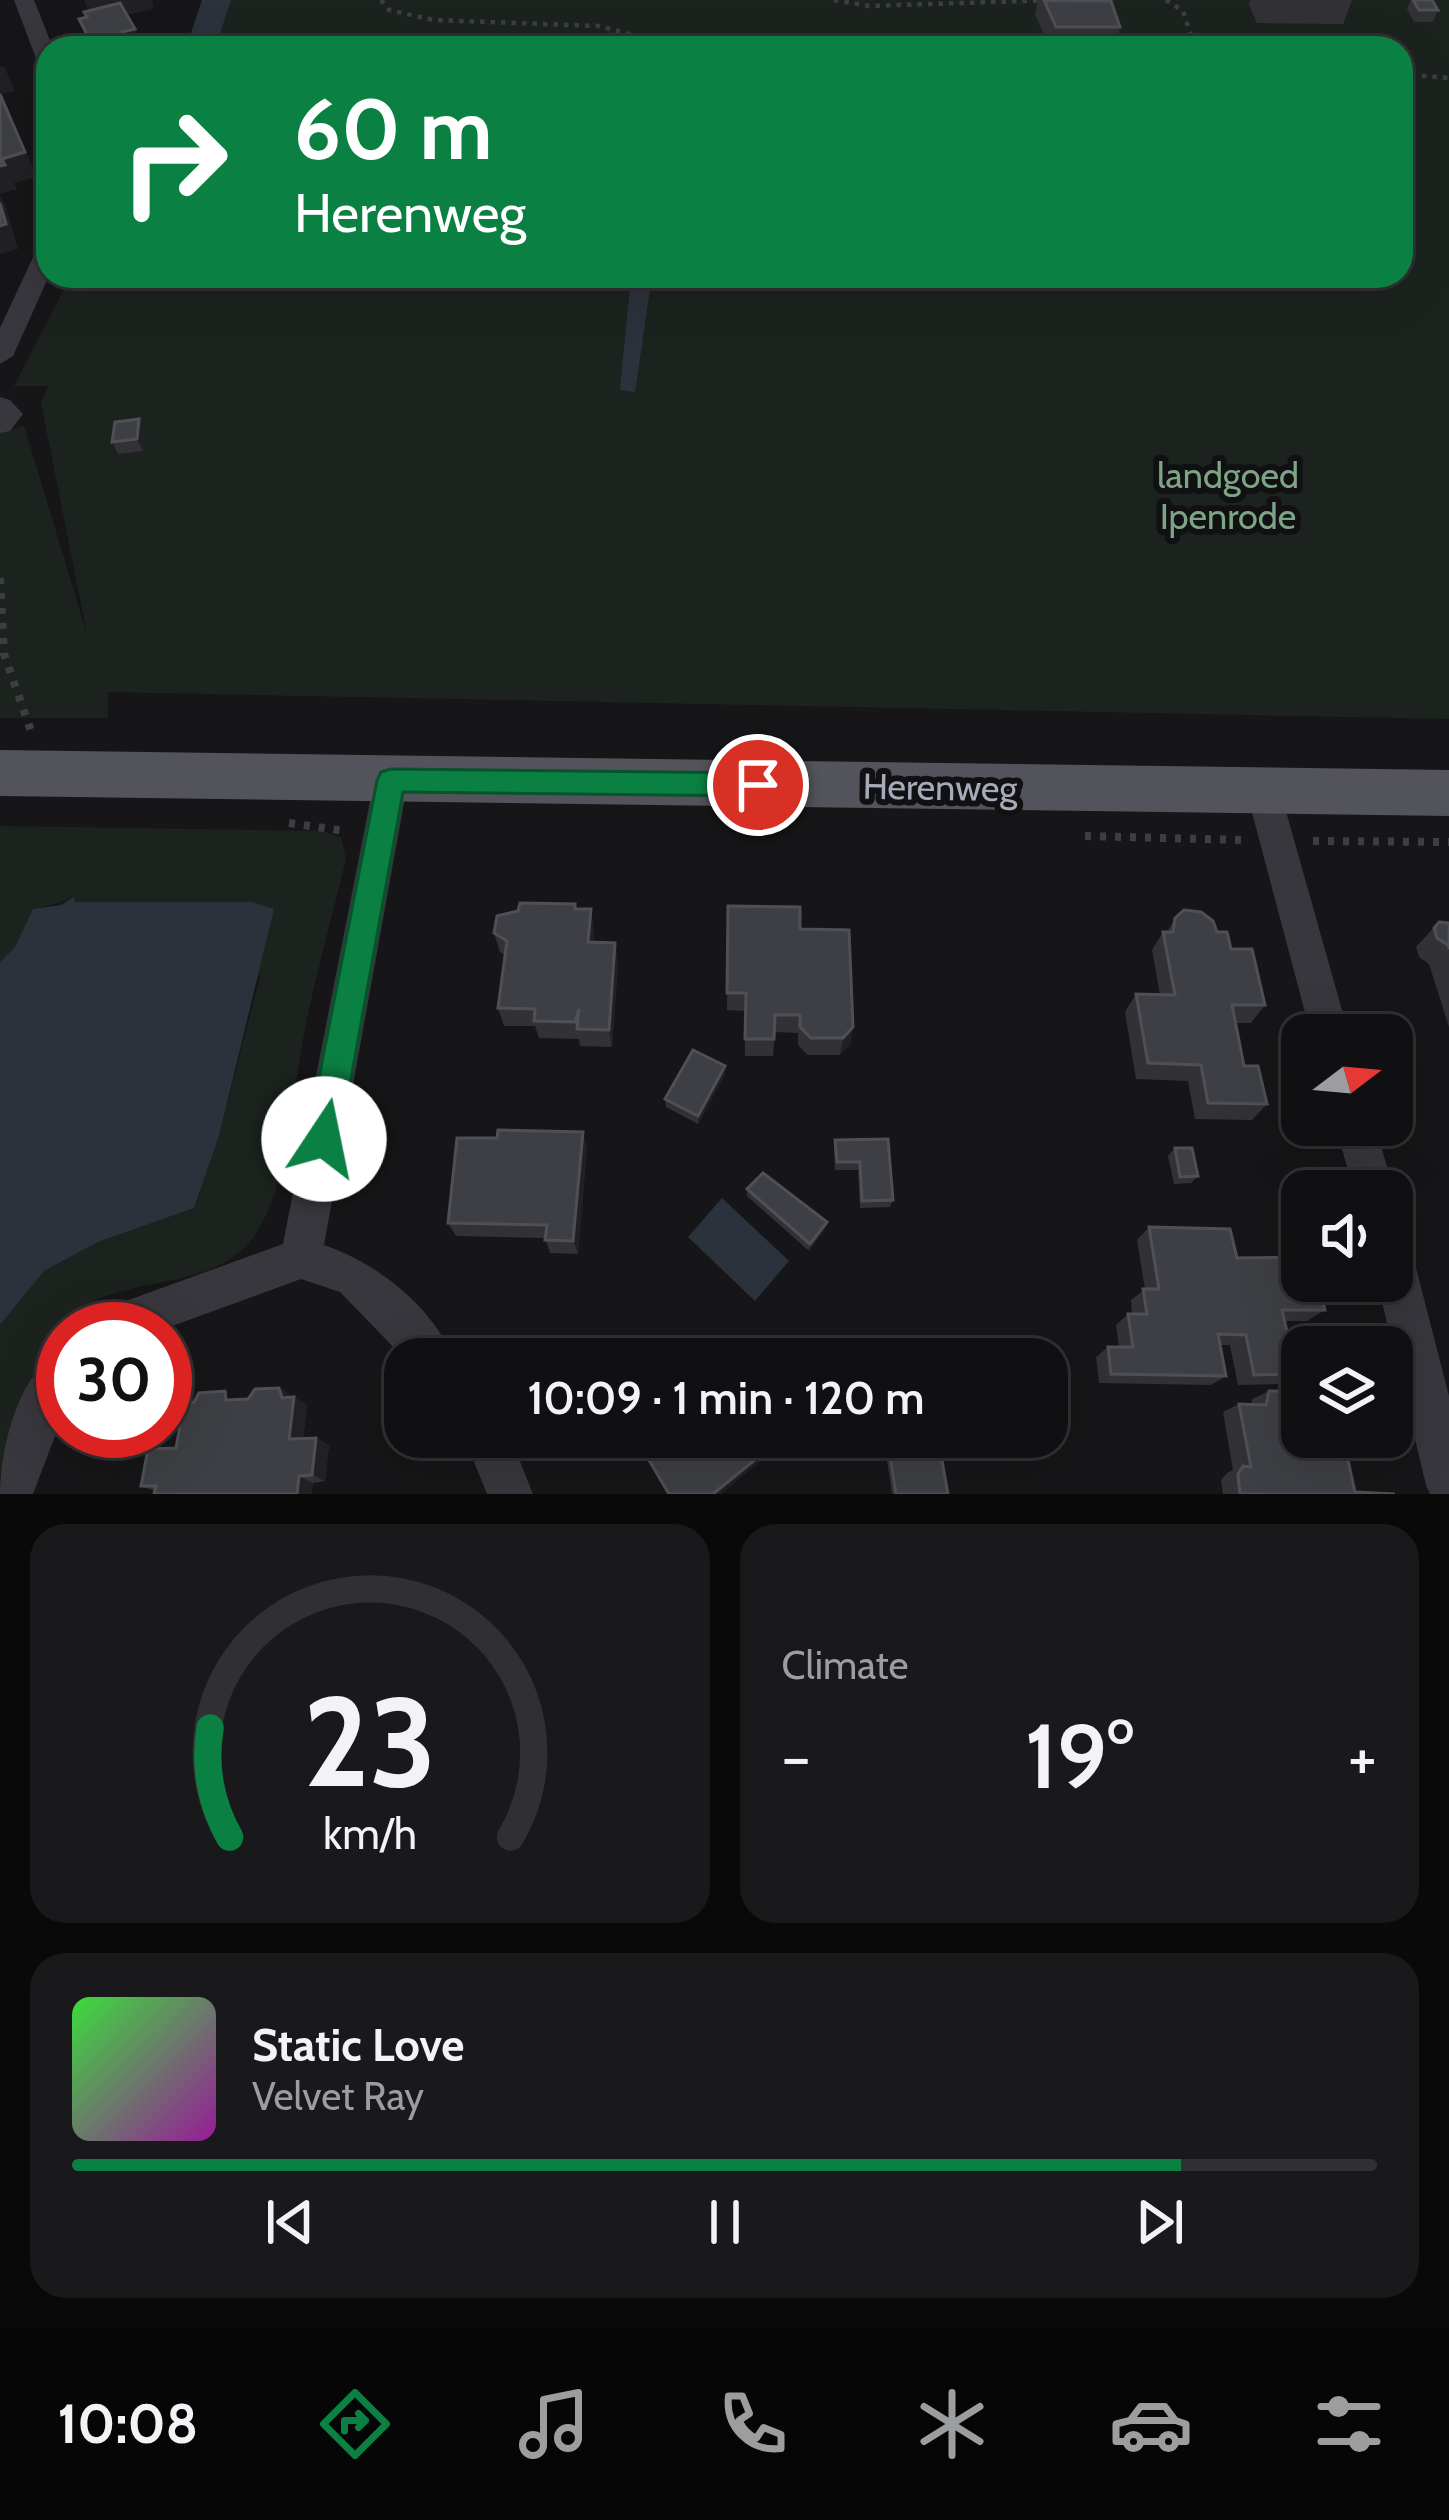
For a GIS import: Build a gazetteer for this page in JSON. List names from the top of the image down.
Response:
{
  "streets": {
    "main road": ["Herenweg"]
  },
  "parks": ["landgoed Ipenrode"],
  "north": "right",
  "page": {
    "turn": ["60 m", "Herenweg"],
    "limit": "30",
    "trip": "10:09 · 1 min · 120 m",
    "tile": "Climate",
    "heat": ["−", "19°", "+"],
    "song": ["Static Love", "Velvet Ray"],
    "tabs": "10:08",
    "gauge": ["23", "km/h"]
  }
}
